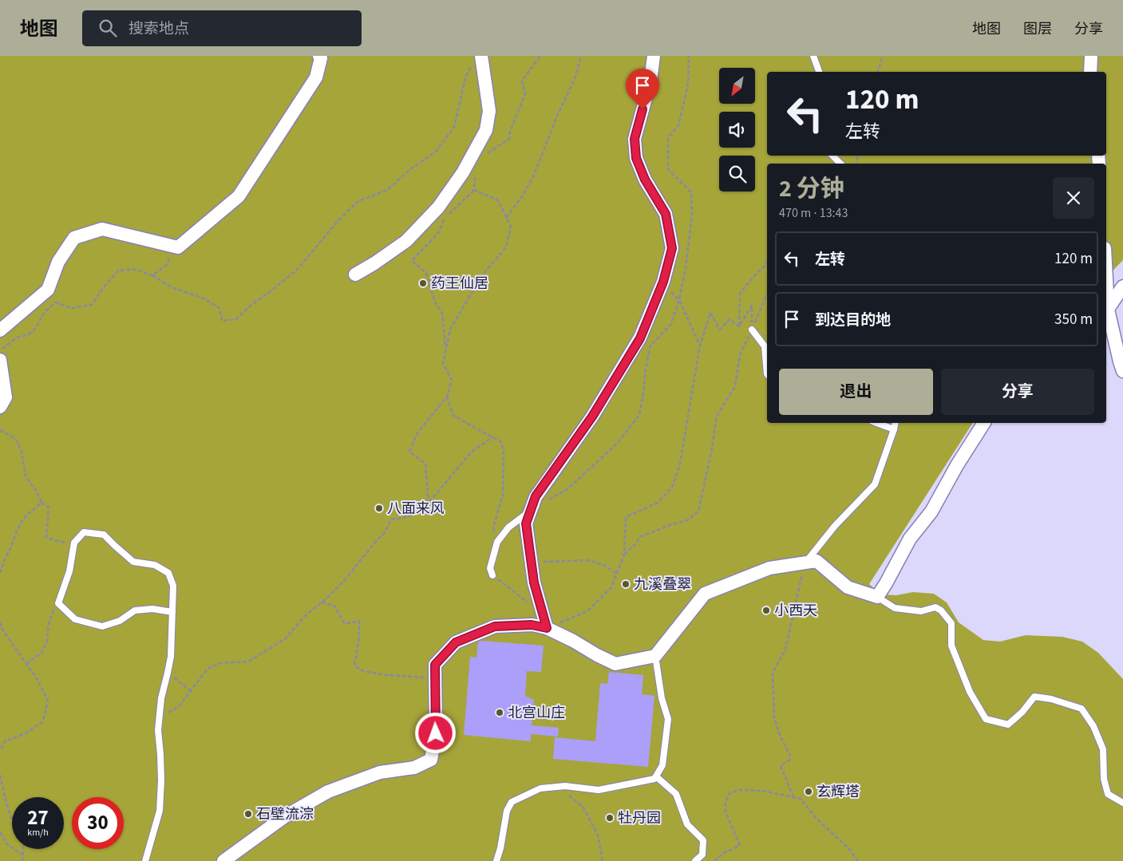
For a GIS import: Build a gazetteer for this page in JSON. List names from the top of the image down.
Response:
{
  "places": [
    "药王仙居",
    "八面来风",
    "九溪叠翠",
    "小西天",
    "北宫山庄",
    "玄辉塔",
    "石壁流淙",
    "牡丹园"
  ],
  "north": "bottom left",
  "page": {
    "header": "地图",
    "search": "搜索地点",
    "nav": ["地图", "图层", "分享"],
    "turn": ["120 m", "左转"],
    "heading": ["2 分钟", "470 m · 13:43"],
    "list": [
      {
        "name": "左转",
        "value": "120 m"
      },
      {
        "name": "到达目的地",
        "value": "350 m"
      }
    ],
    "buttons": ["退出", "分享"],
    "speed": "27 km/h",
    "limit": "30"
  }
}
